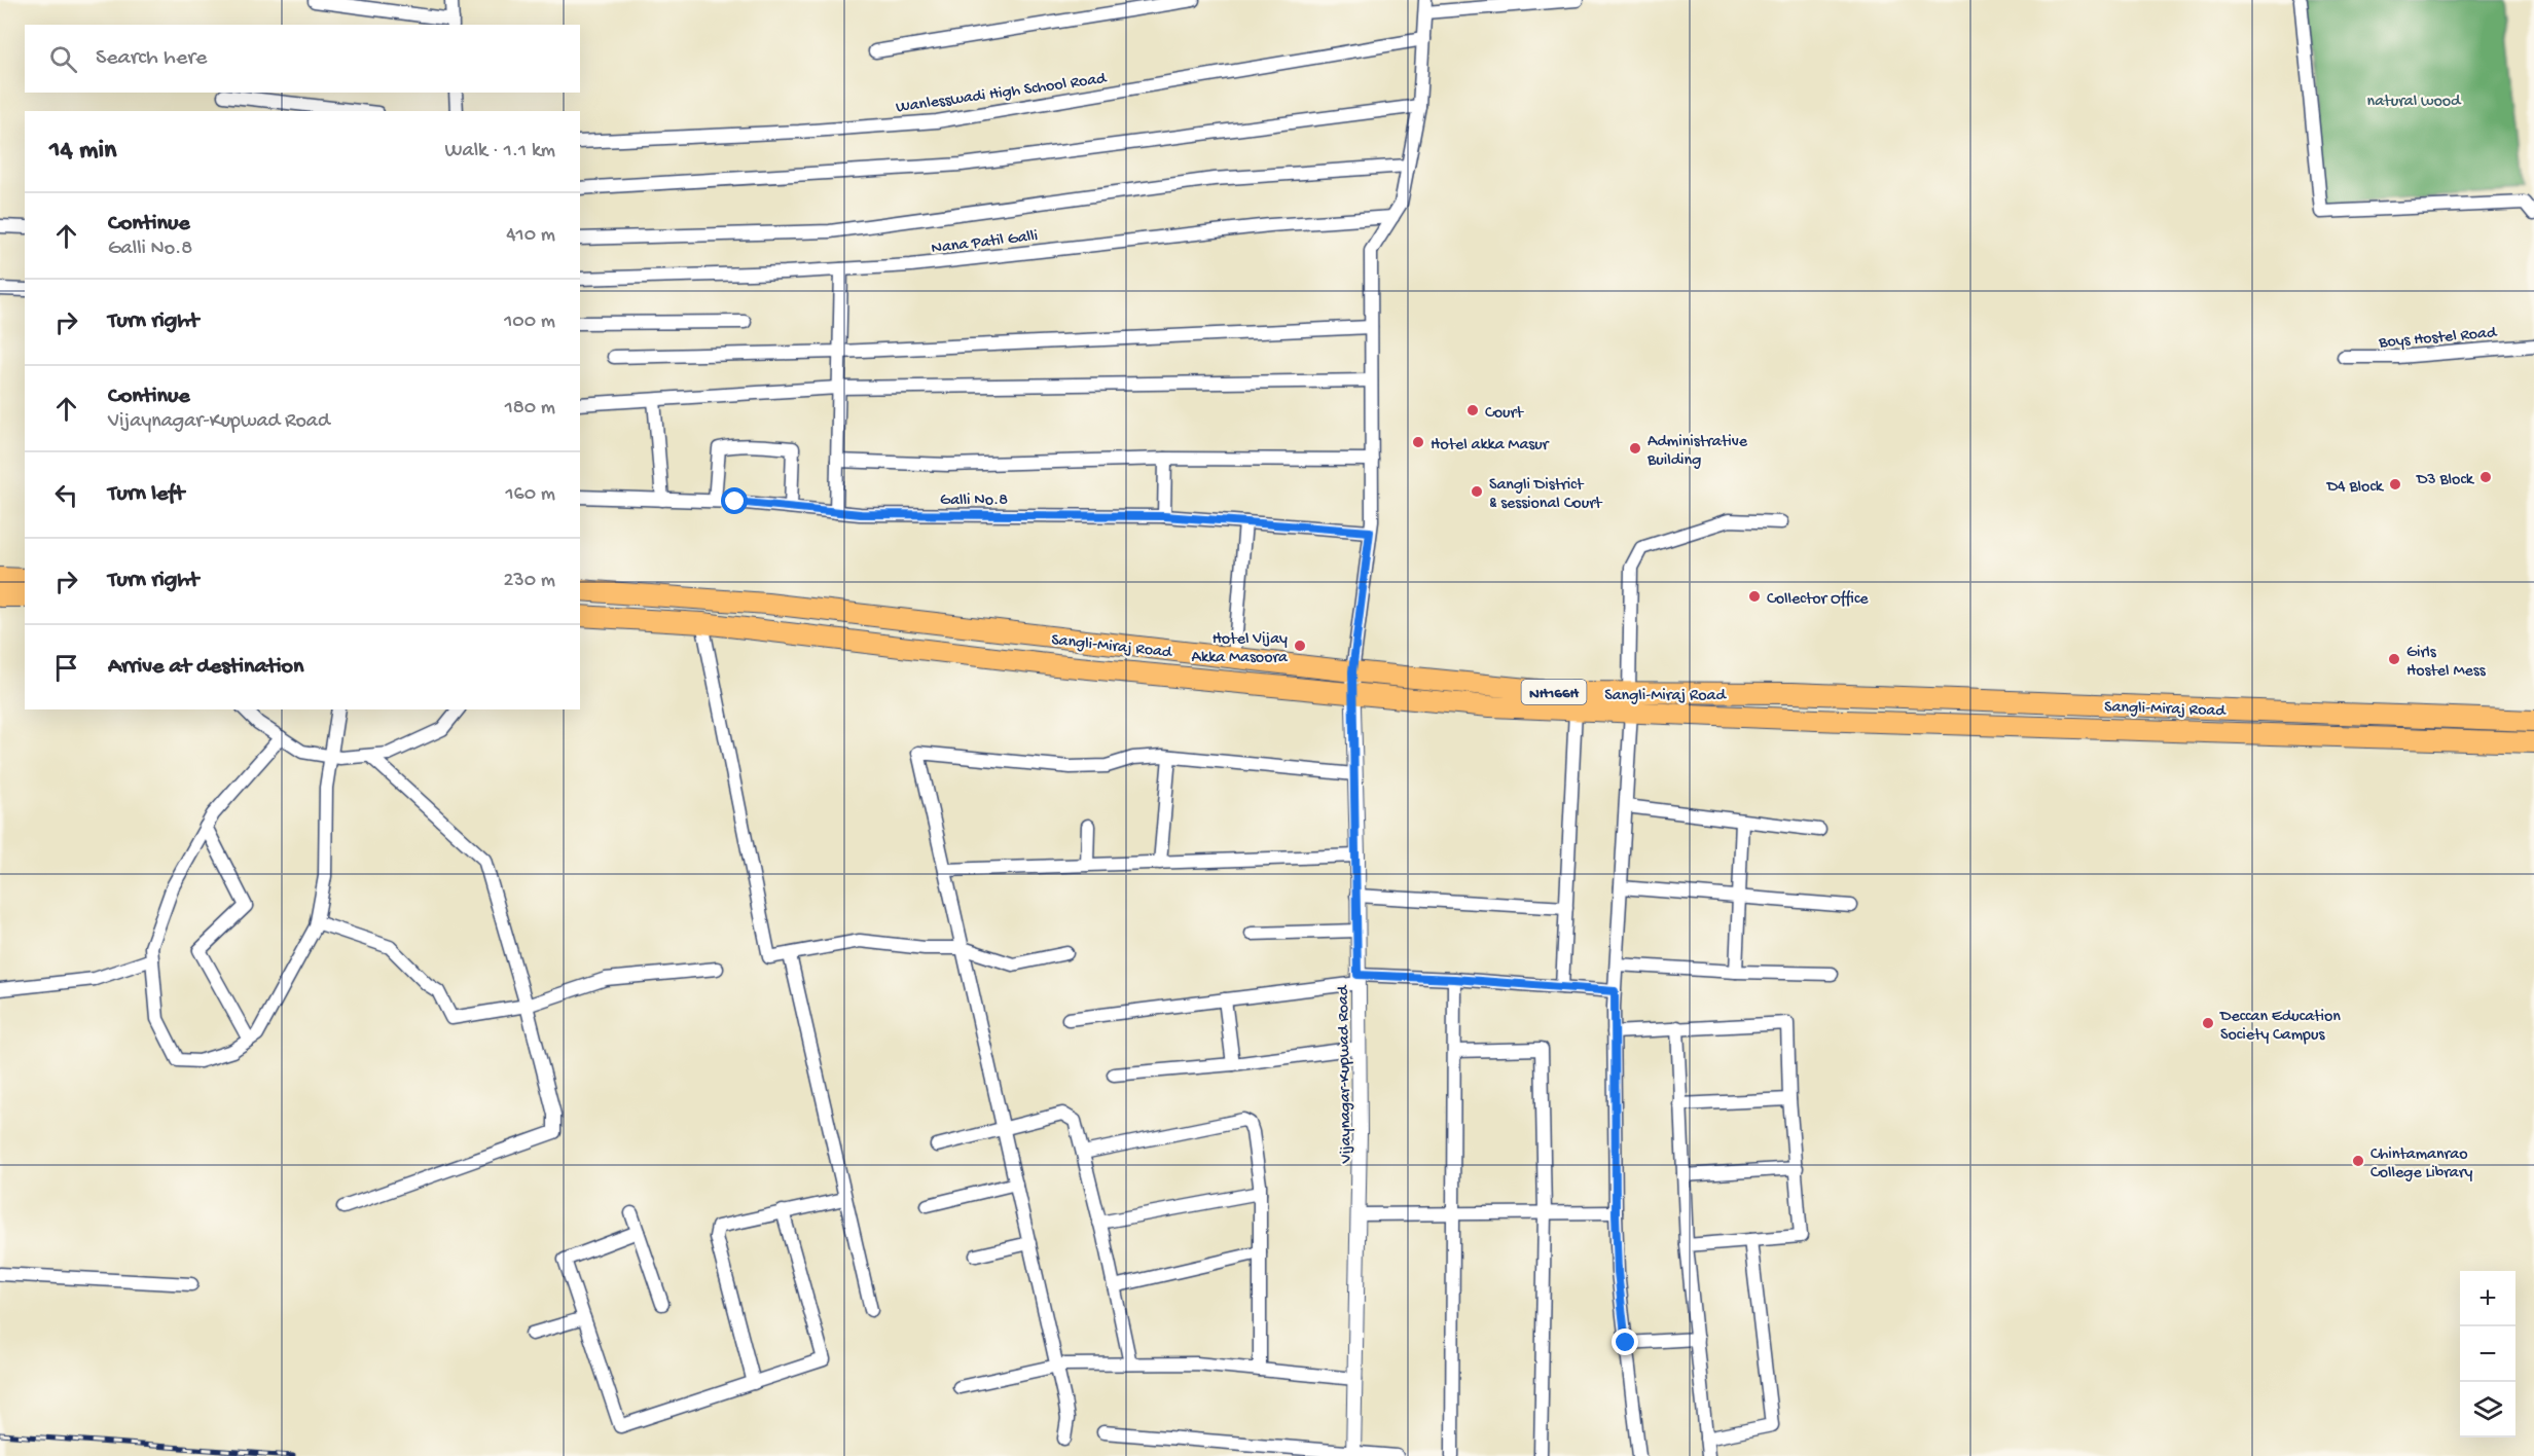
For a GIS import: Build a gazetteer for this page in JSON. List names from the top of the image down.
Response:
{
  "streets": {
    "highway": ["Sangli-Miraj Road", "NH166H"],
    "street": [
      "Wanlesswadi High School Road",
      "Nana Patil Galli",
      "Boys Hostel Road",
      "Galli No.8",
      "Vijaynagar-Kupwad Road"
    ]
  },
  "crossings": [
    ["Sangli-Miraj Road", "Vijaynagar-Kupwad Road"]
  ],
  "parks": ["natural wood"],
  "places": [
    "Court",
    "Hotel akka Masur",
    "Administrative Building",
    "D3 Block",
    "D4 Block",
    "Sangli District & sessional Court",
    "Collector Office",
    "Hotel Vijay Akka Masoora",
    "Girls Hostel Mess",
    "Deccan Education Society Campus",
    "Chintamanrao College Library"
  ],
  "page": {
    "search": "Search here",
    "heading": ["14 min", "Walk · 1.1 km"],
    "list": [
      ["Continue", "Galli No.8", "410 m"],
      ["Turn right", "100 m"],
      ["Continue", "Vijaynagar-Kupwad Road", "180 m"],
      ["Turn left", "160 m"],
      ["Turn right", "230 m"],
      "Arrive at destination"
    ],
    "map_buttons": ["+", "−"]
  }
}
